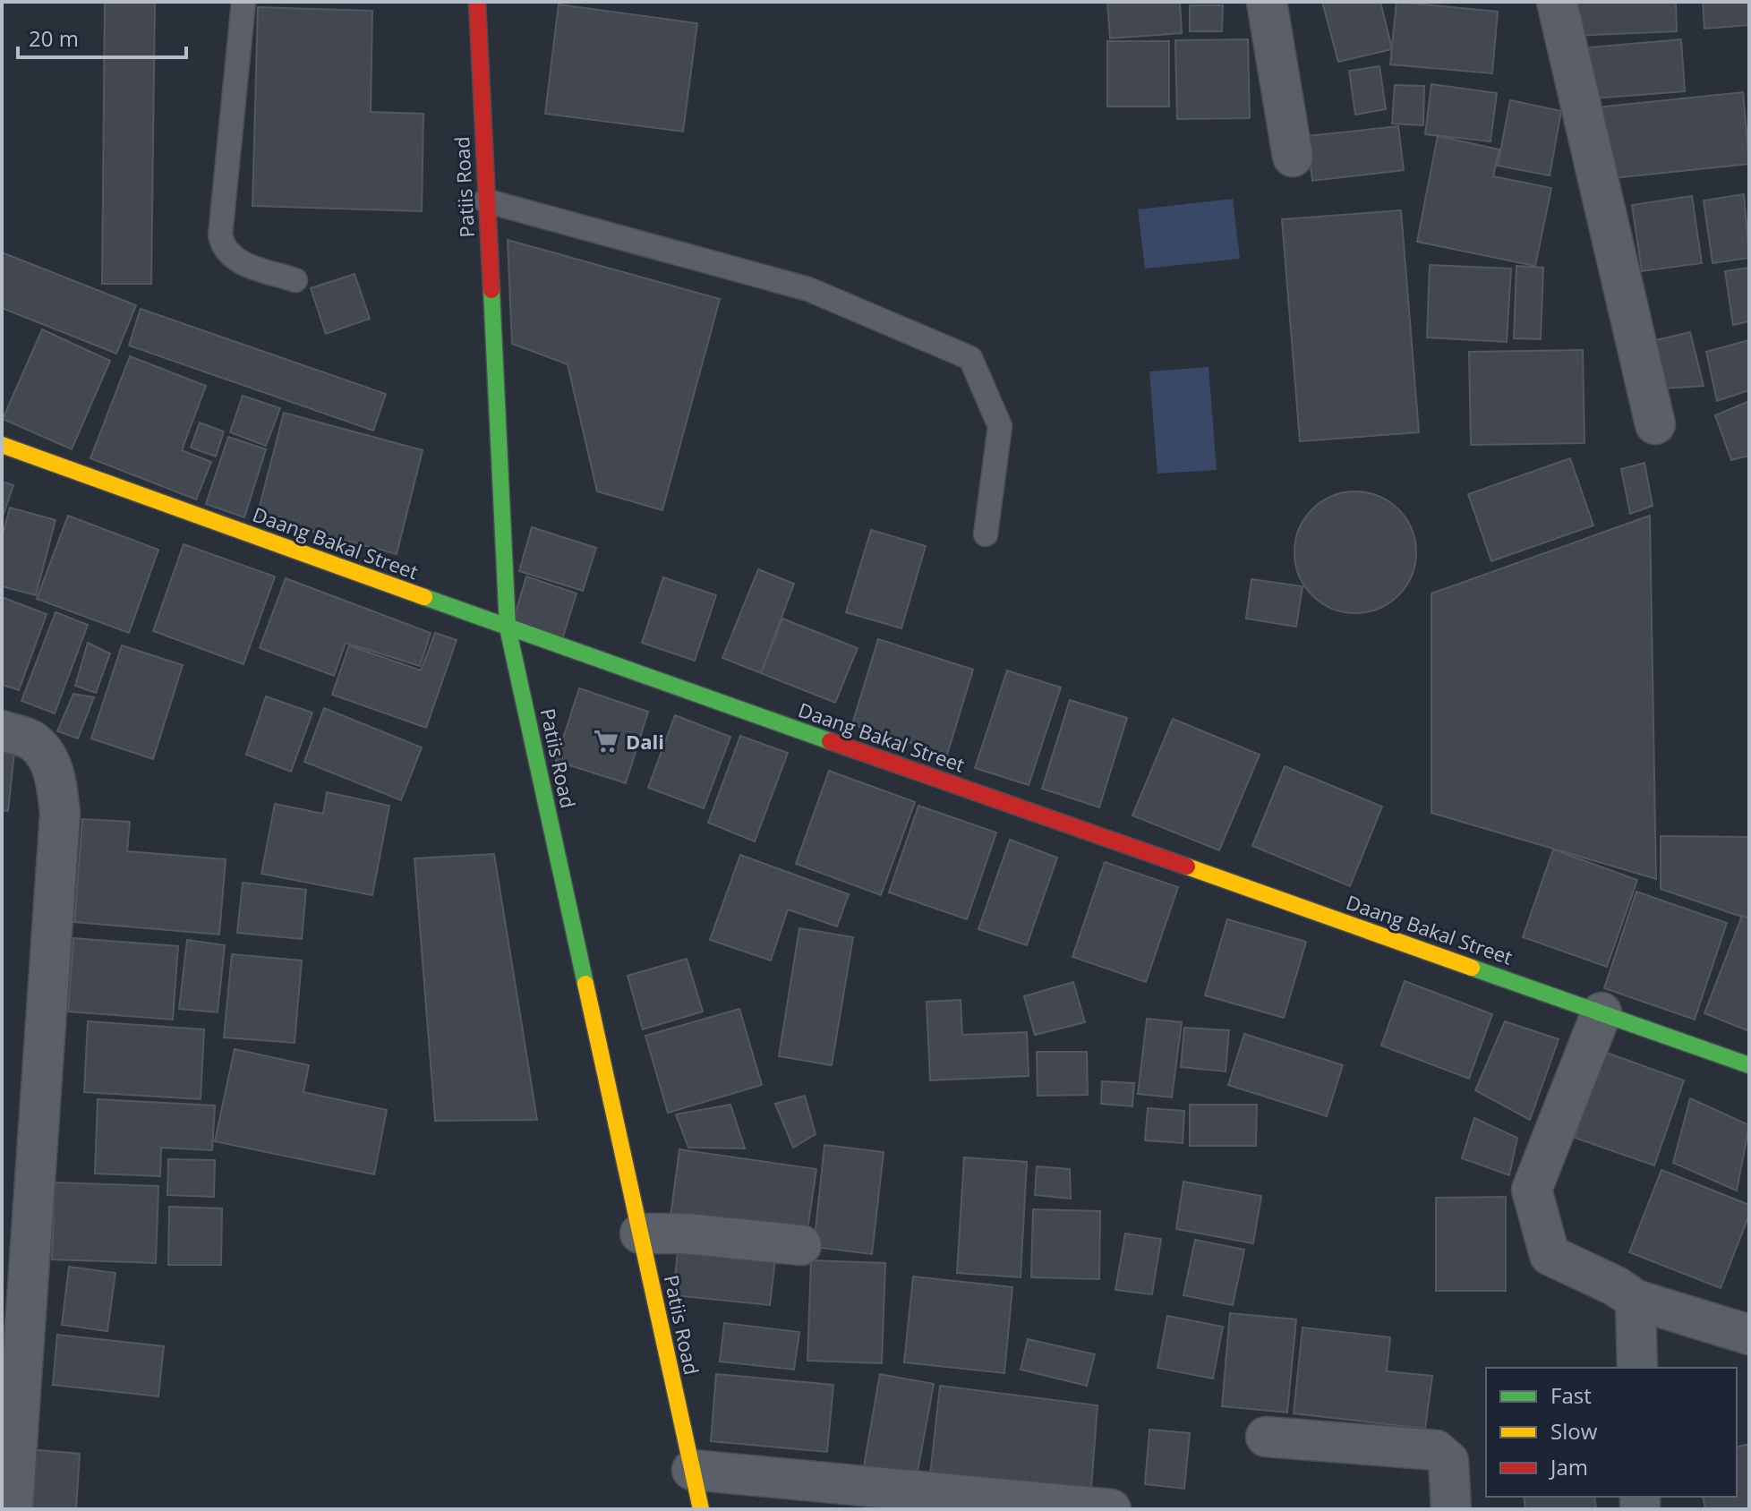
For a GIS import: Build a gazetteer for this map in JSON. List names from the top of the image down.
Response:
{
  "streets": {
    "street": ["Patiis Road", "Daang Bakal Street"]
  },
  "crossings": [
    ["Patiis Road", "Daang Bakal Street"]
  ],
  "places": {
    "supermarket": ["Dali"]
  },
  "legend": ["Fast", "Slow", "Jam"],
  "scale_bar": "20 m"
}
